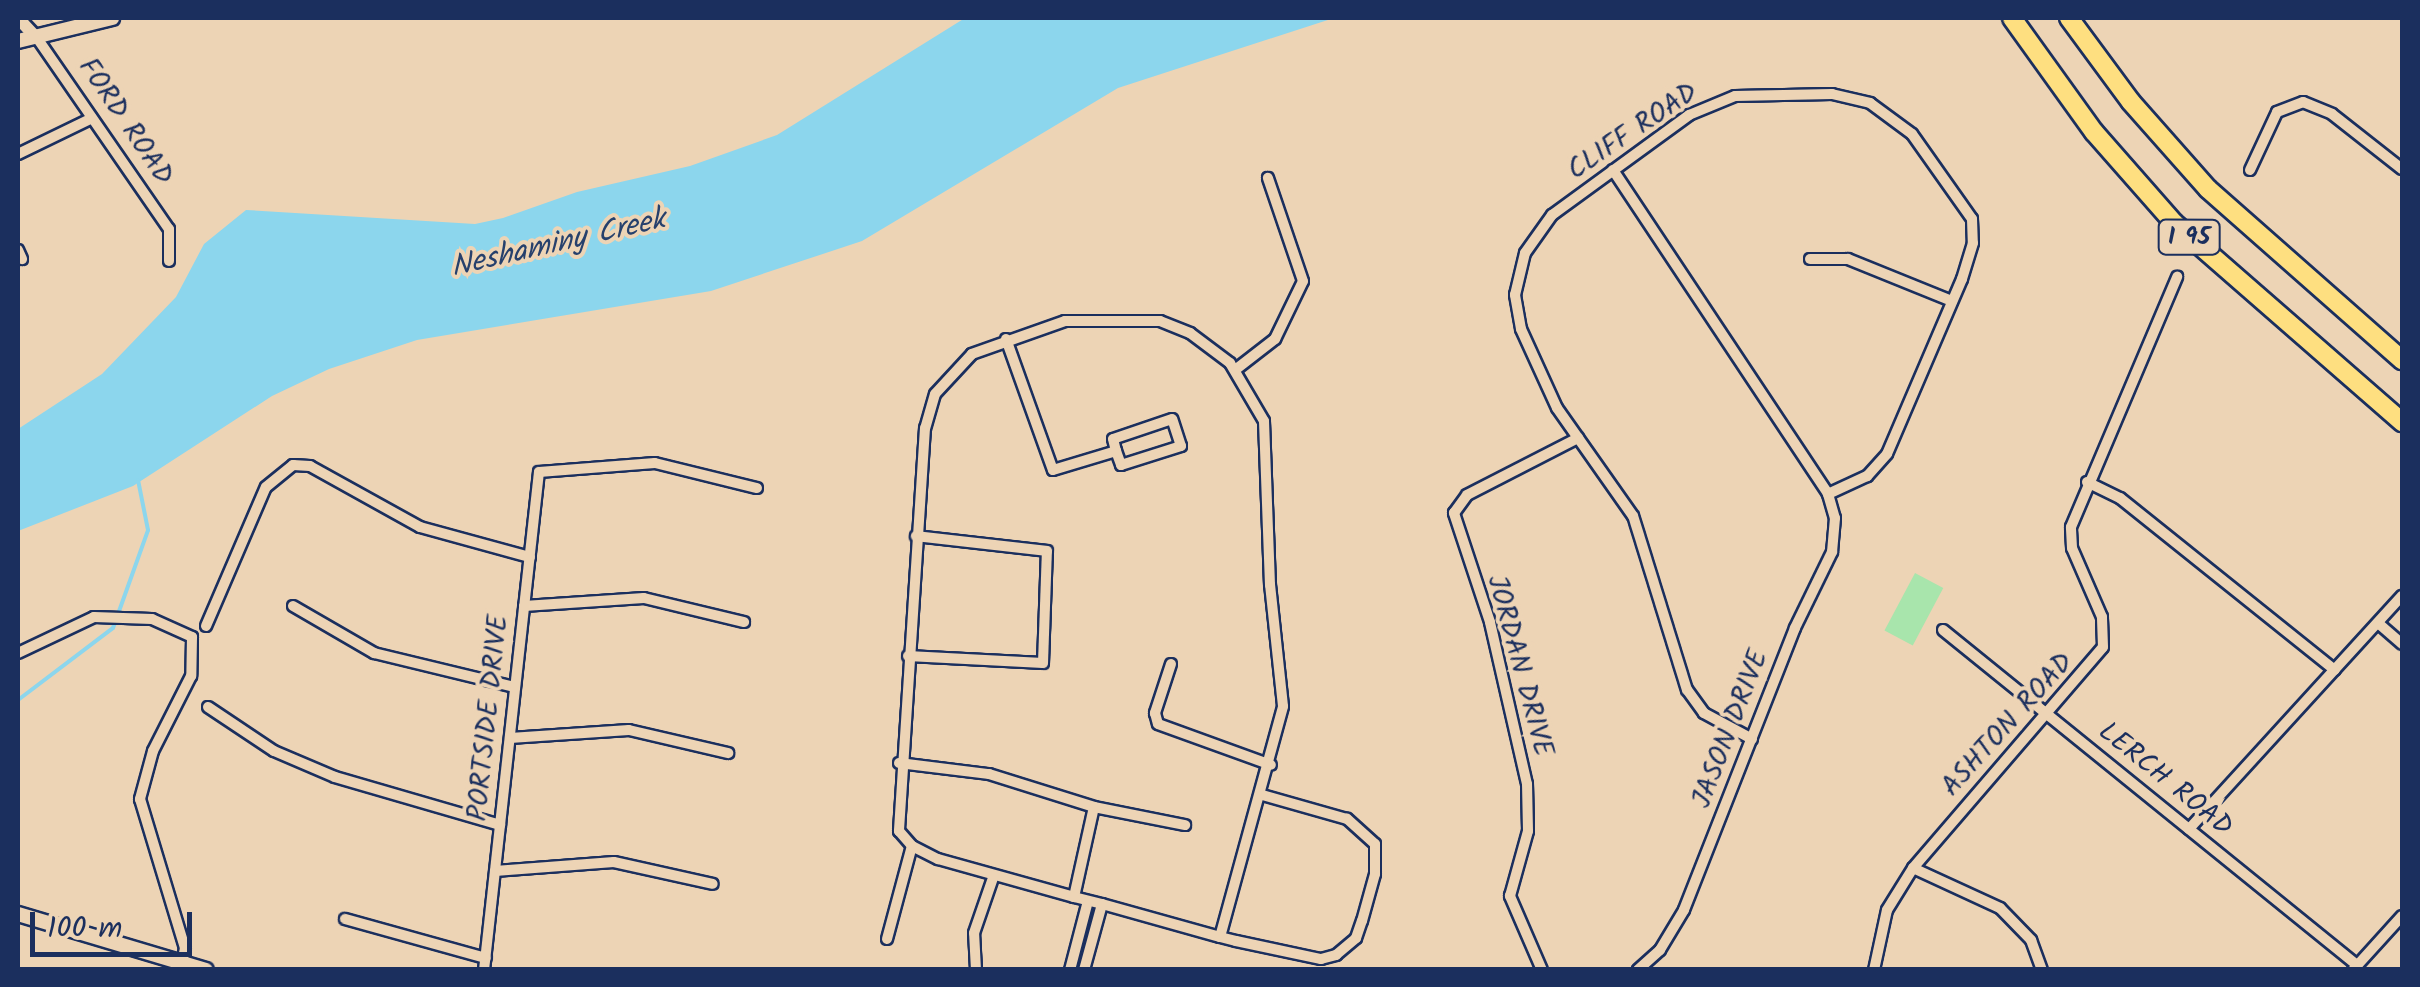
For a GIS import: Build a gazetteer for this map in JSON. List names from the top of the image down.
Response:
{
  "streets": {
    "highway": ["I 95"],
    "street": [
      "FORD ROAD",
      "CLIFF ROAD",
      "JORDAN DRIVE",
      "PORTSIDE DRIVE",
      "ASHTON ROAD",
      "JASON DRIVE",
      "LERCH ROAD"
    ]
  },
  "crossings": [
    ["CLIFF ROAD", "JORDAN DRIVE"],
    ["CLIFF ROAD", "JASON DRIVE"],
    ["ASHTON ROAD", "LERCH ROAD"]
  ],
  "water": ["Neshaminy Creek"],
  "scale_bar": "100 m"
}
